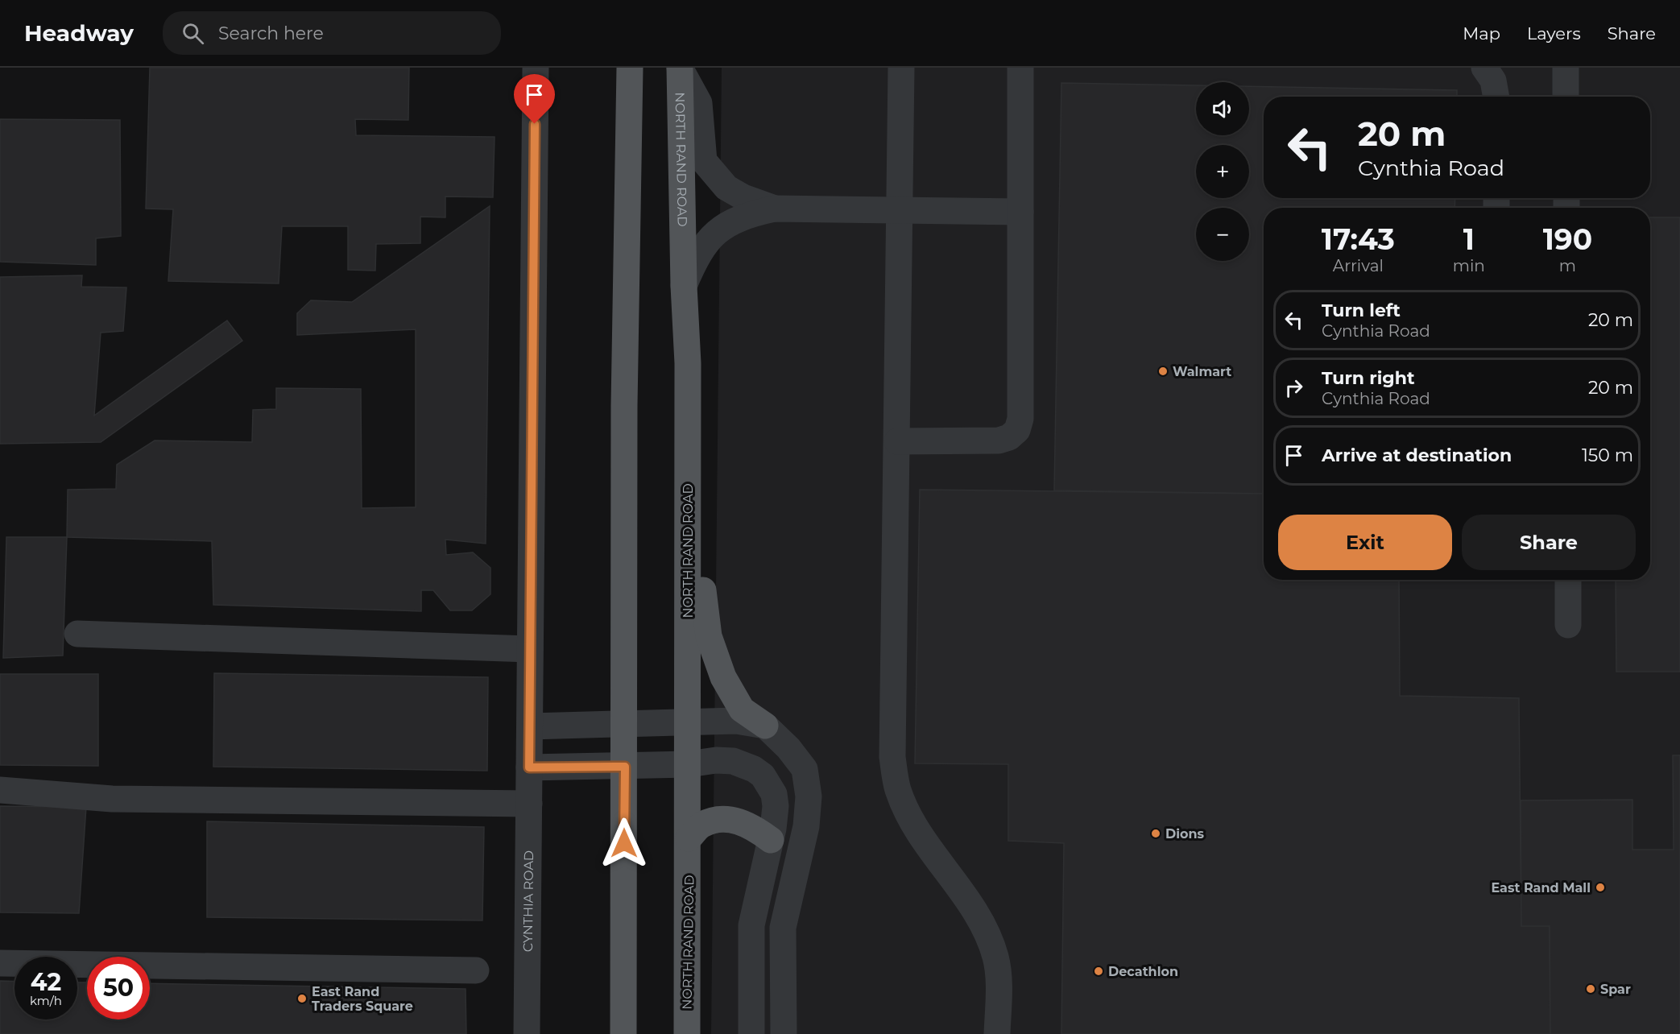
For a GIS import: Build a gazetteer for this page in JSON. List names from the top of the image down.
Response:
{
  "streets": {
    "main road": ["NORTH RAND ROAD"],
    "lane": ["CYNTHIA ROAD"]
  },
  "places": [
    "Walmart",
    "Dions",
    "East Rand Mall",
    "Decathlon",
    "Spar",
    "East Rand Traders Square"
  ],
  "page": {
    "header": "Headway",
    "search": "Search here",
    "nav": ["Map", "Layers", "Share"],
    "map_buttons": ["+", "−"],
    "turn": ["20 m", "Cynthia Road"],
    "eta": [
      "17:43",
      "Arrival",
      "1",
      "min",
      "190",
      "m"
    ],
    "list": [
      {
        "name": "Turn left",
        "note": "Cynthia Road",
        "value": "20 m"
      },
      {
        "name": "Turn right",
        "note": "Cynthia Road",
        "value": "20 m"
      },
      {
        "name": "Arrive at destination",
        "value": "150 m"
      }
    ],
    "buttons": ["Exit", "Share"],
    "speed": "42 km/h",
    "limit": "50"
  }
}
